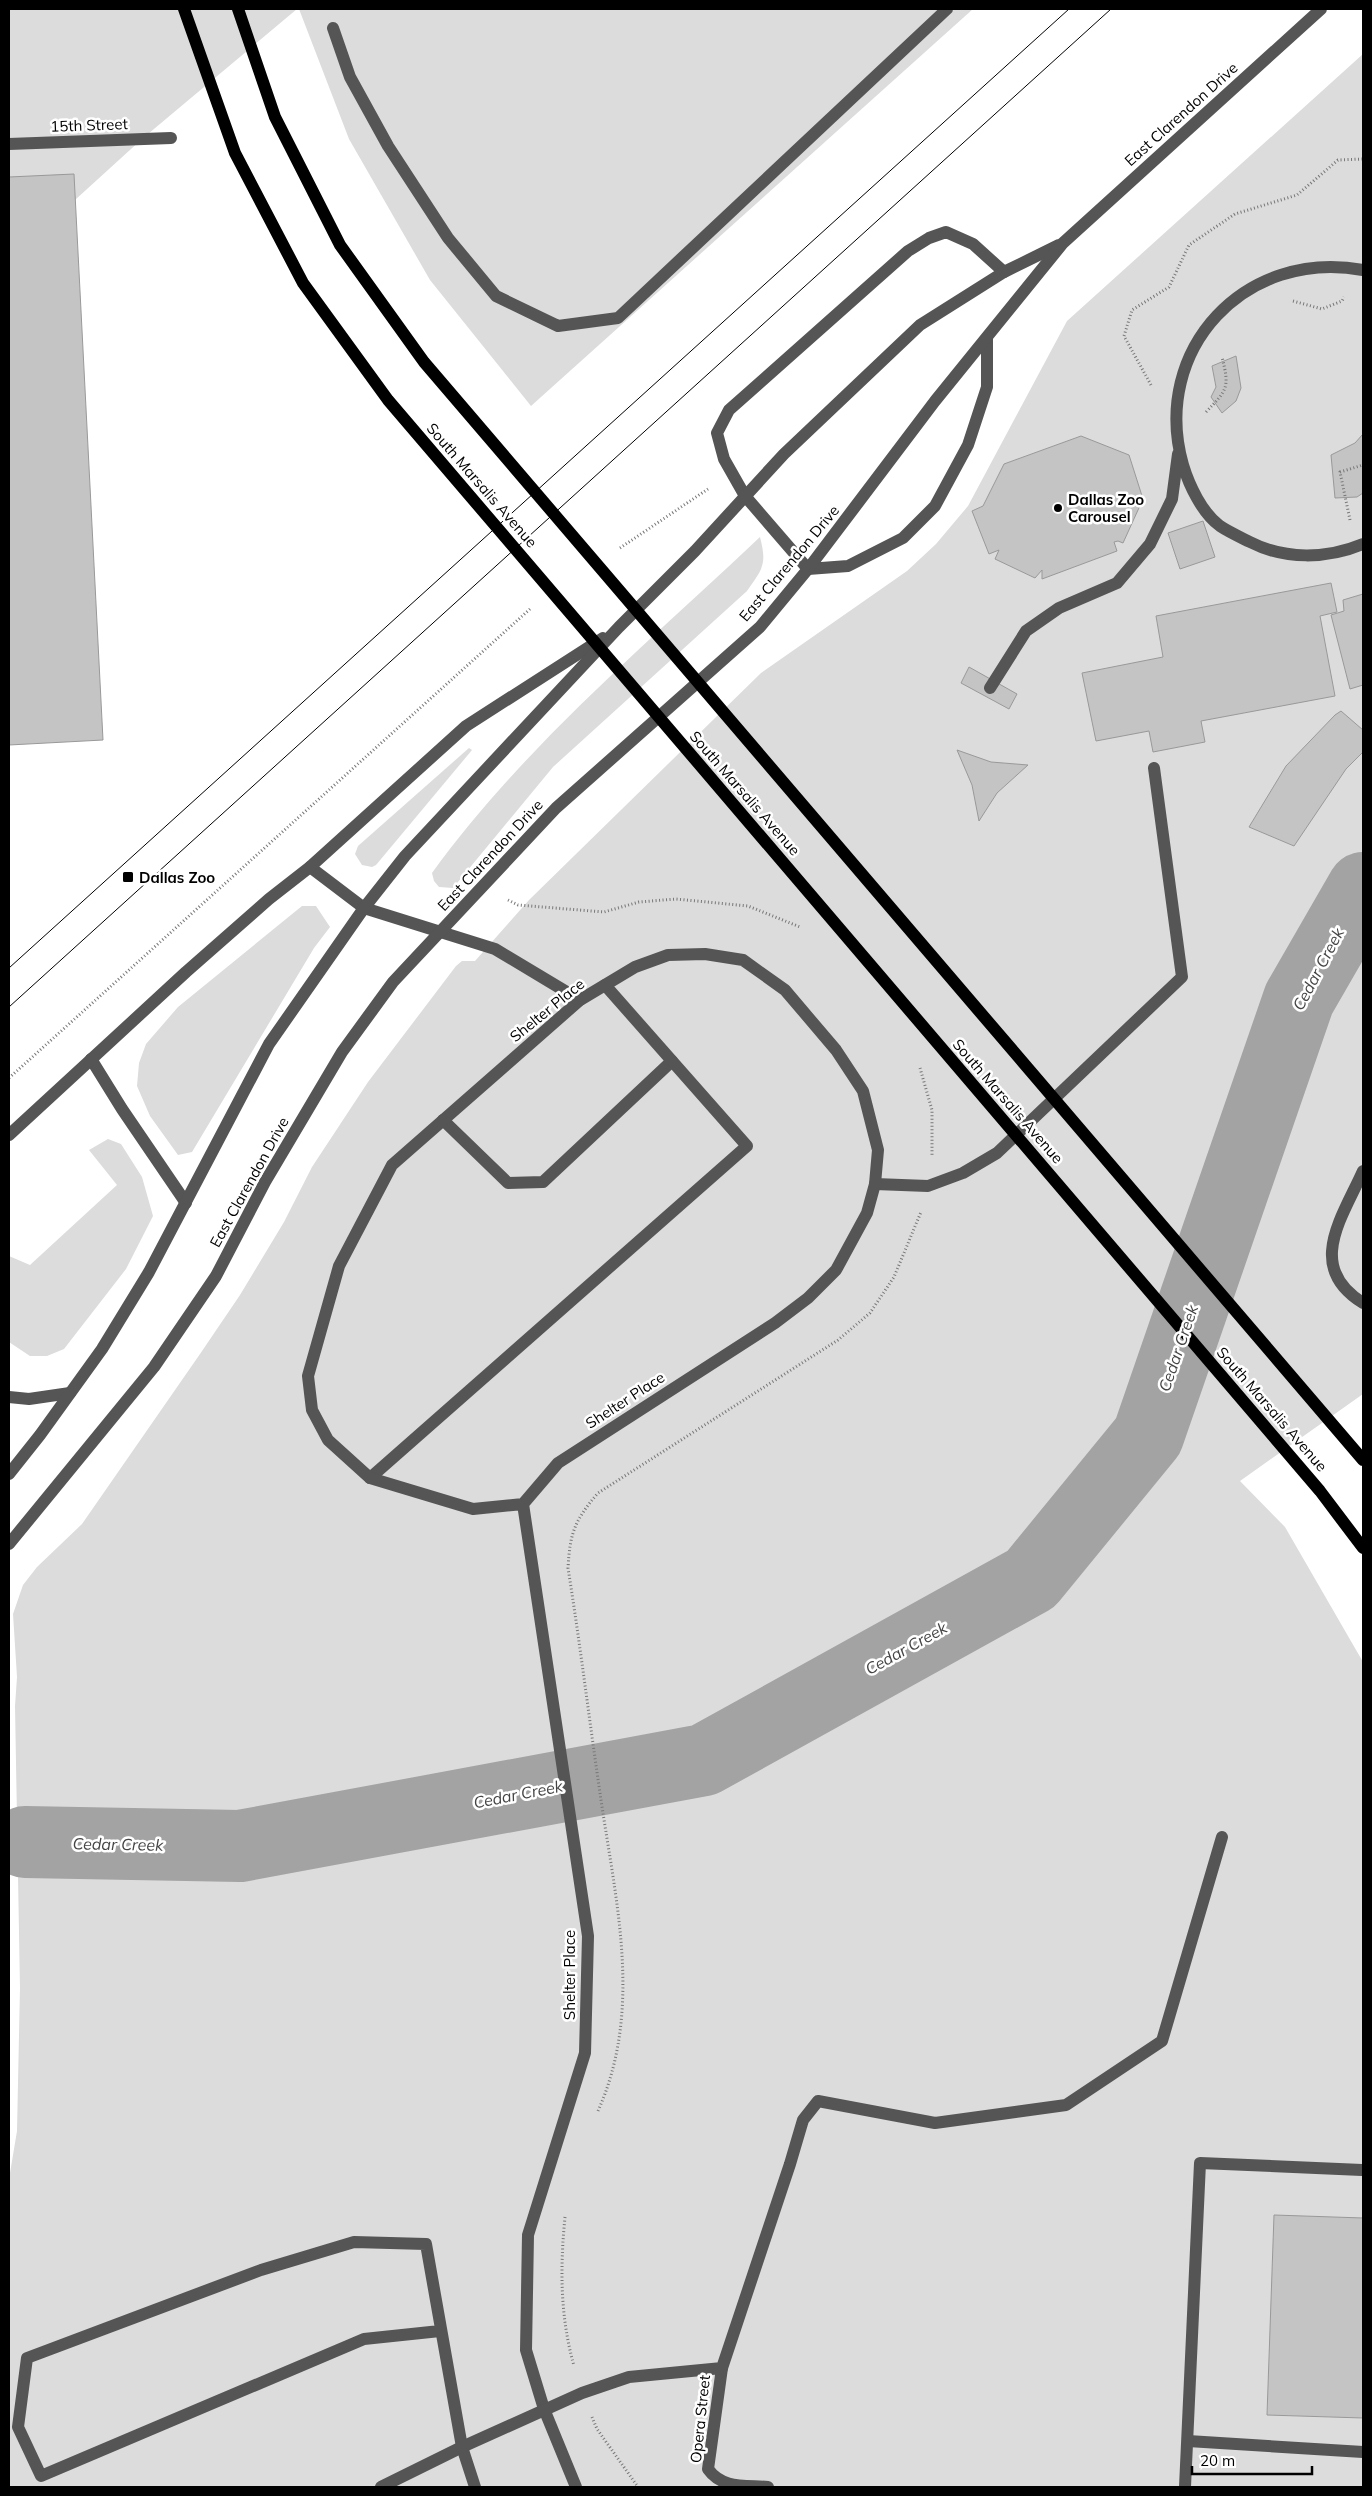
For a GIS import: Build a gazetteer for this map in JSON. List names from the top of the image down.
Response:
{
  "streets": {
    "main road": ["South Marsalis Avenue"],
    "street": [
      "East Clarendon Drive",
      "15th Street",
      "Shelter Place",
      "Opera Street"
    ]
  },
  "water": ["Cedar Creek"],
  "places": {
    "other": ["Dallas Zoo Carousel"],
    "transit": ["Dallas Zoo"]
  },
  "scale_bar": "20 m"
}
